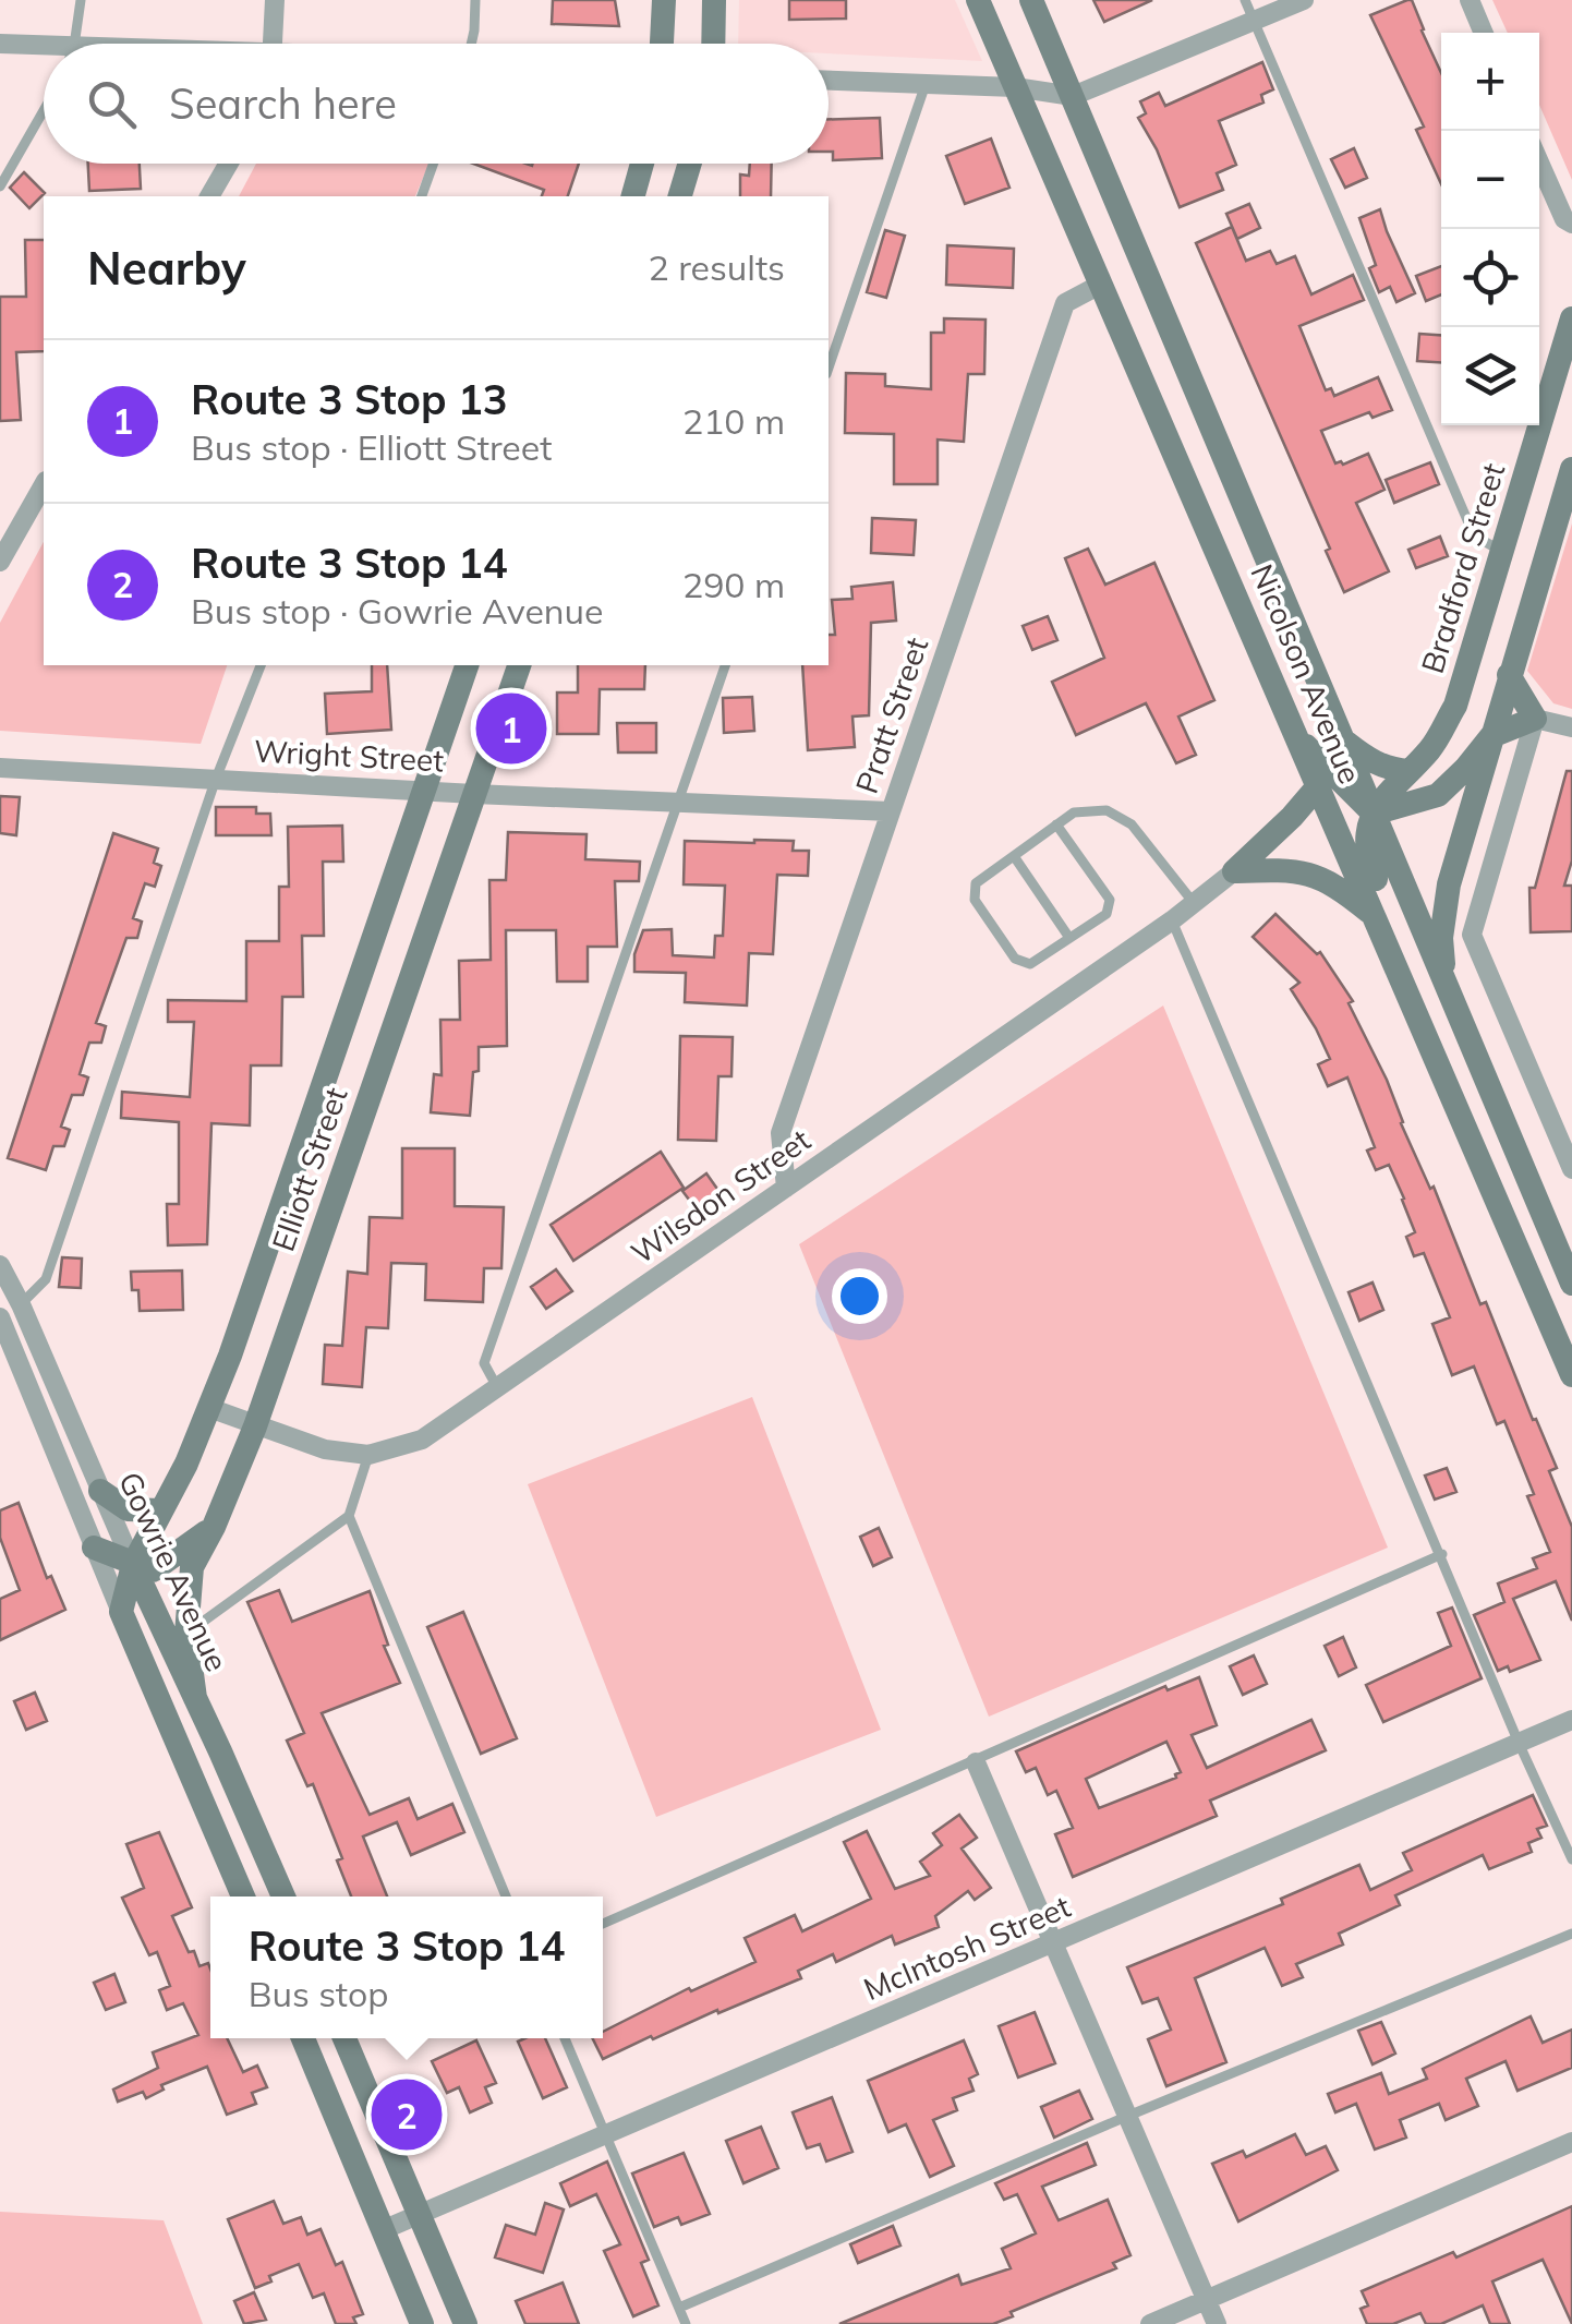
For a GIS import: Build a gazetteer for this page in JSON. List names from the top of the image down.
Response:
{
  "streets": {
    "street": [
      "Bradford Street",
      "Nicolson Avenue",
      "Pratt Street",
      "Wright Street",
      "Elliott Street",
      "Wilsdon Street",
      "Gowrie Avenue",
      "McIntosh Street"
    ]
  },
  "crossings": [
    ["Bradford Street", "Nicolson Avenue"],
    ["Nicolson Avenue", "Pratt Street"],
    ["Pratt Street", "Wright Street"],
    ["Pratt Street", "Wilsdon Street"],
    ["Wright Street", "Elliott Street"],
    ["Elliott Street", "Wilsdon Street"],
    ["Elliott Street", "Gowrie Avenue"]
  ],
  "page": {
    "map_buttons": ["+", "−"],
    "search": "Search here",
    "heading": ["Nearby", "2 results"],
    "list": [
      {
        "mark": "1",
        "name": "Route 3 Stop 13",
        "note": "Bus stop · Elliott Street",
        "value": "210 m"
      },
      {
        "mark": "2",
        "name": "Route 3 Stop 14",
        "note": "Bus stop · Gowrie Avenue",
        "value": "290 m"
      }
    ],
    "pins": ["1", "2"],
    "popup": ["Route 3 Stop 14", "Bus stop"]
  }
}
